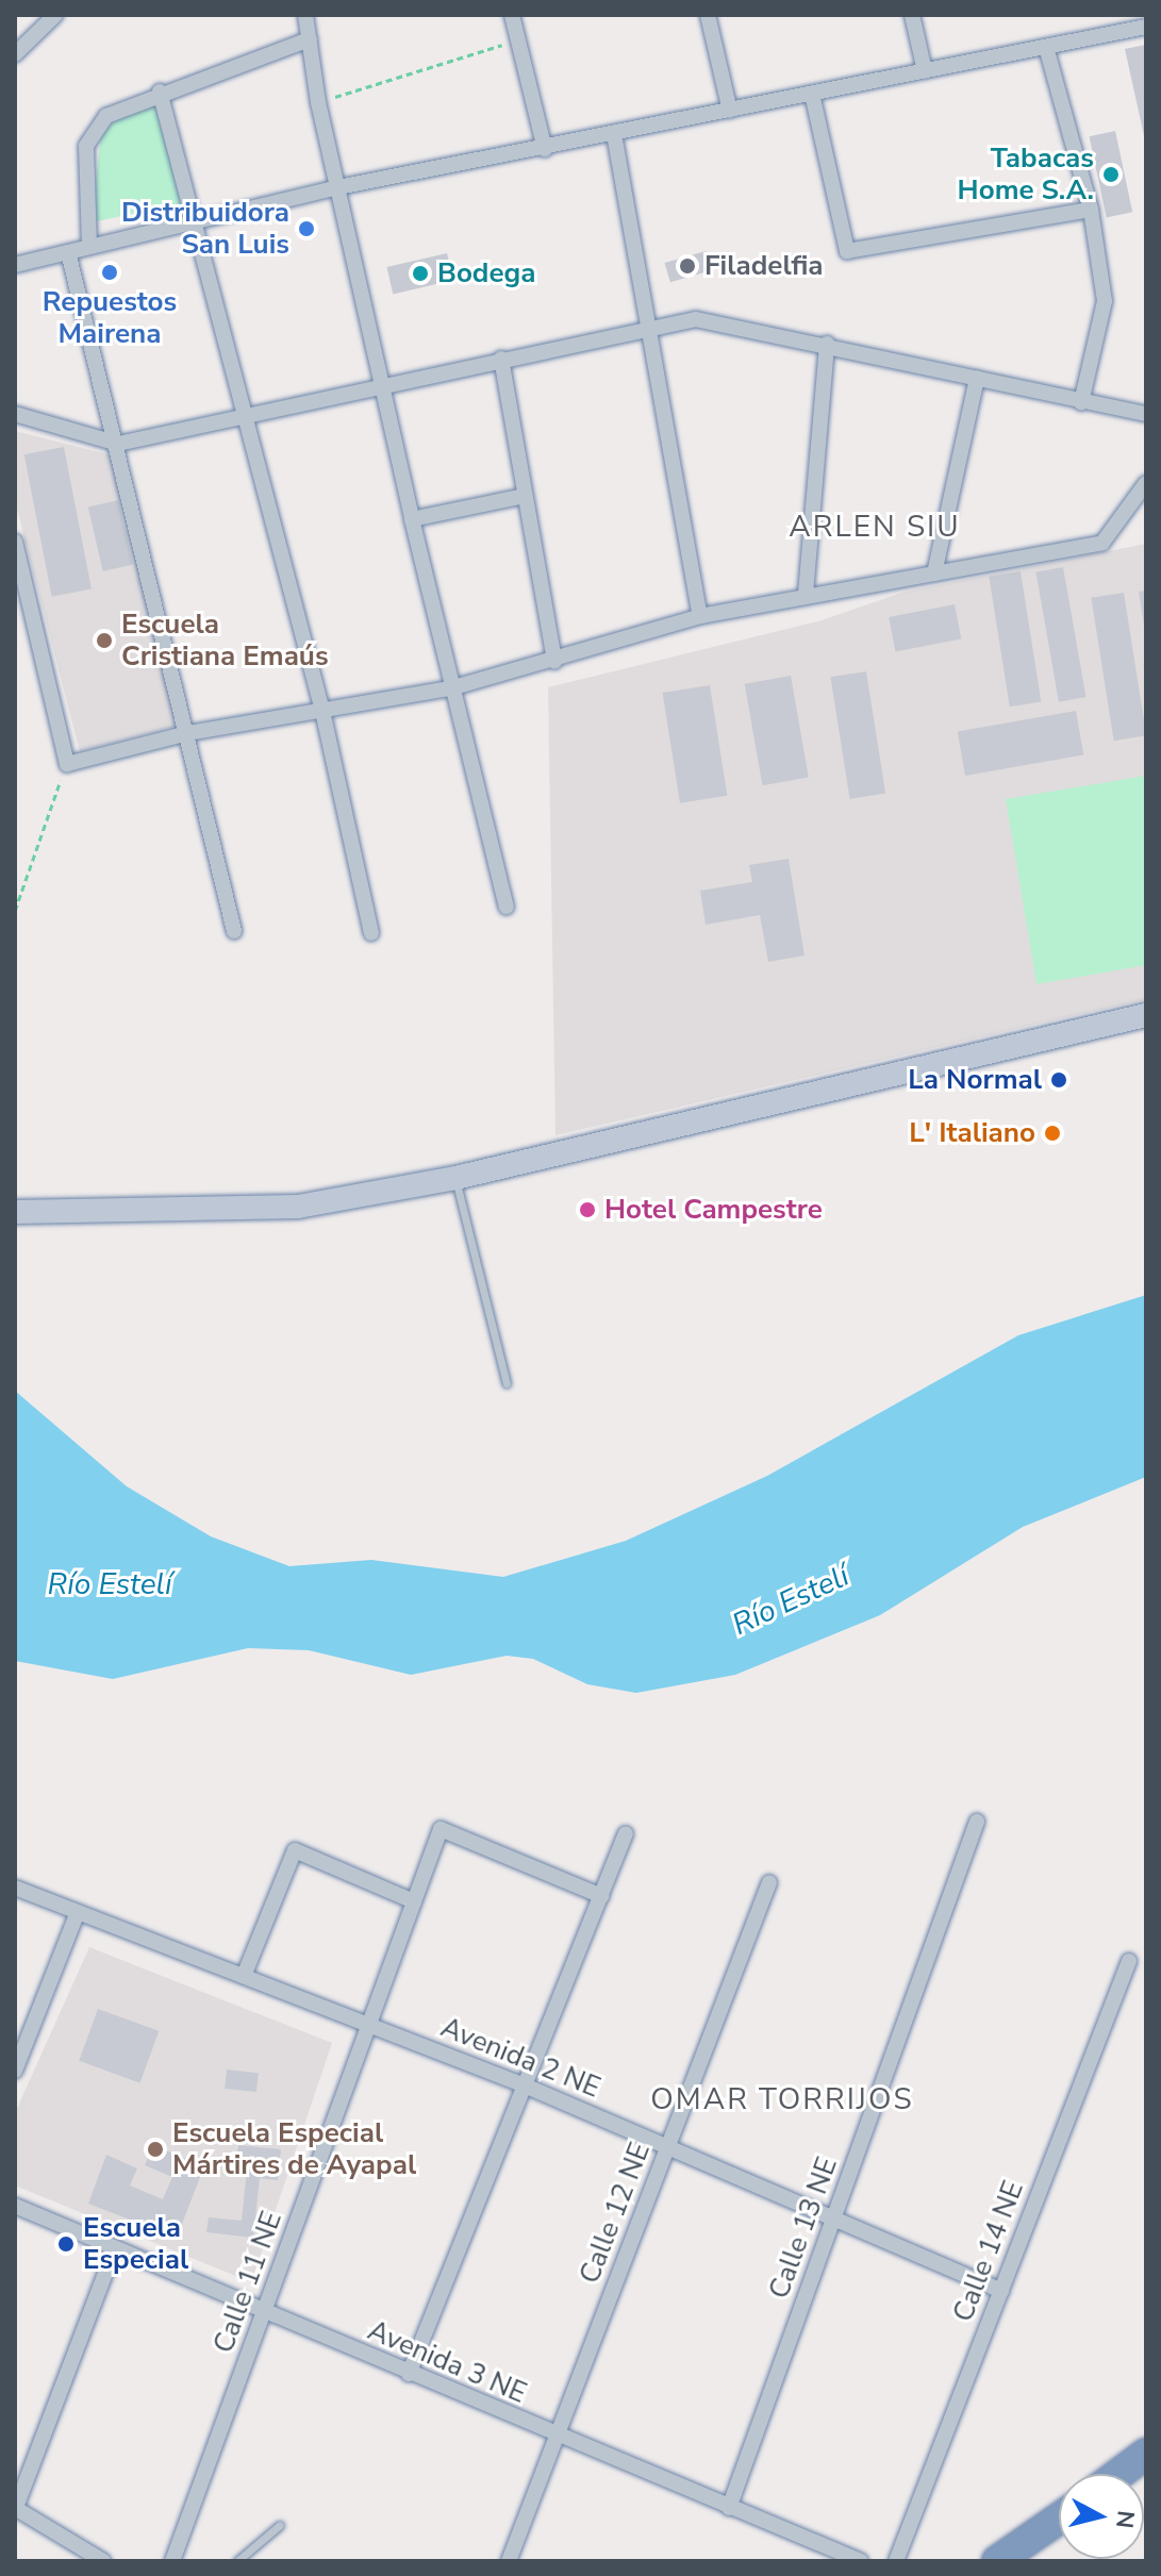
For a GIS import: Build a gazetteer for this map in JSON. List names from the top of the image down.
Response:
{
  "streets": {
    "street": [
      "Avenida 2 NE",
      "Calle 12 NE",
      "Calle 13 NE",
      "Calle 14 NE",
      "Calle 11 NE",
      "Avenida 3 NE"
    ]
  },
  "crossings": [
    ["Avenida 2 NE", "Calle 12 NE"],
    ["Avenida 2 NE", "Calle 13 NE"],
    ["Avenida 2 NE", "Calle 14 NE"],
    ["Avenida 2 NE", "Calle 11 NE"],
    ["Calle 12 NE", "Avenida 3 NE"],
    ["Calle 13 NE", "Avenida 3 NE"],
    ["Calle 11 NE", "Avenida 3 NE"]
  ],
  "districts": ["ARLEN SIU", "OMAR TORRIJOS"],
  "water": ["Río Estelí"],
  "places": [
    "Tabacas Home S.A.",
    "Distribuidora San Luis",
    "Filadelfia",
    "Repuestos Mairena",
    "Bodega",
    "Escuela Cristiana Emaús",
    "La Normal",
    "L' Italiano",
    "Hotel Campestre",
    "Escuela Especial Mártires de Ayapal",
    "Escuela Especial"
  ],
  "north": "right"
}
